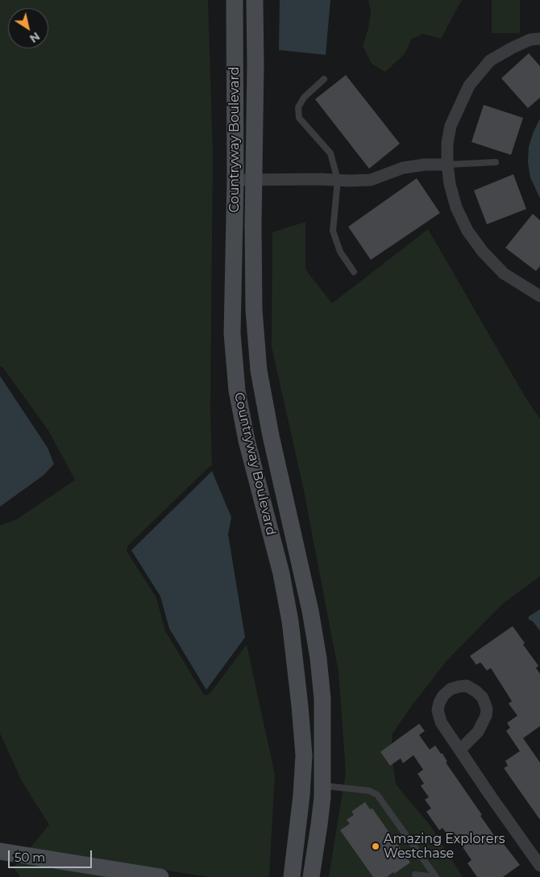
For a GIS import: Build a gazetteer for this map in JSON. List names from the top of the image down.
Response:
{
  "streets": {
    "street": ["Countryway Boulevard"]
  },
  "places": ["Amazing Explorers Westchase"],
  "scale_bar": "50 m",
  "north": "bottom right"
}
